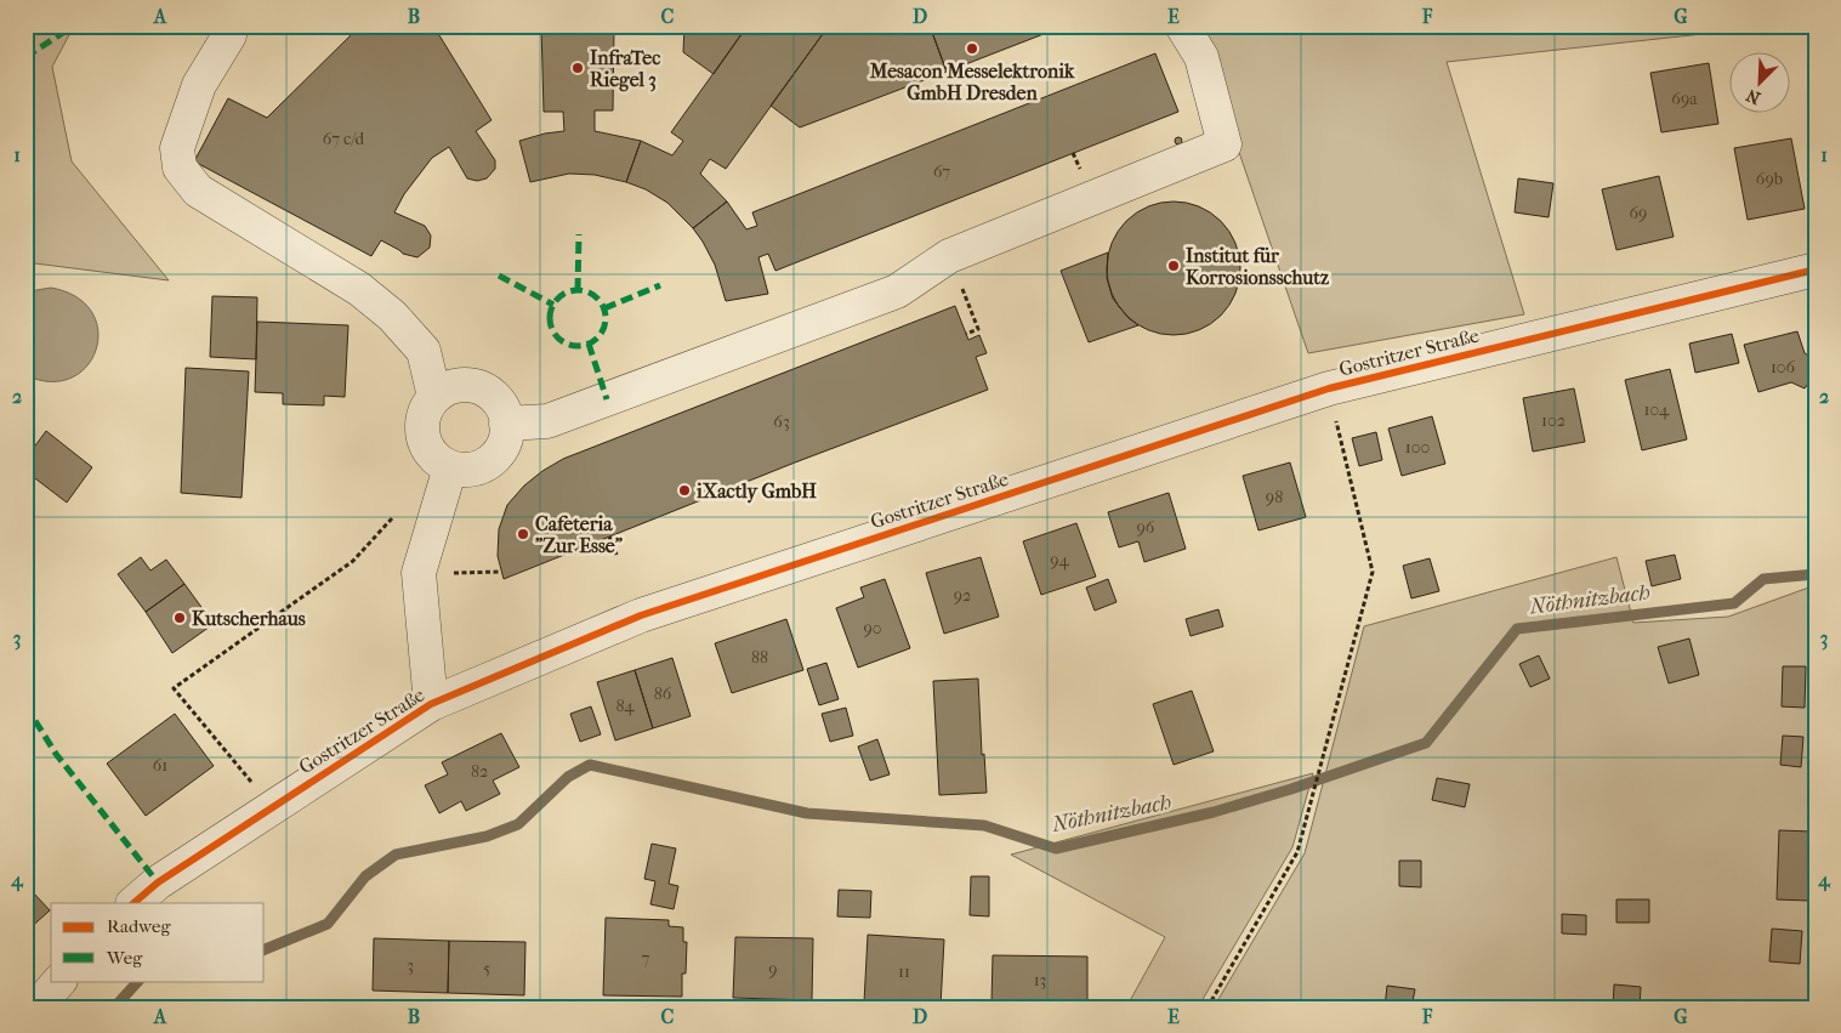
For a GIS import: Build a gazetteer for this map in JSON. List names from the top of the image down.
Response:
{
  "streets": {
    "street": ["Gostritzer Straße"]
  },
  "water": ["Nöthnitzbach"],
  "places": [
    "Mesacon Messelektronik GmbH Dresden",
    "InfraTec Riegel 3",
    "Institut für Korrosionsschutz",
    "iXactly GmbH",
    "Cafeteria \"Zur Esse\"",
    "Kutscherhaus"
  ],
  "house_numbers": [
    "69a",
    "67 c/d",
    "67",
    "69b",
    "69",
    "106",
    "104",
    "102",
    "63",
    "100",
    "98",
    "96",
    "94",
    "92",
    "90",
    "88",
    "86",
    "84",
    "61",
    "82",
    "7",
    "3",
    "5",
    "9",
    "11",
    "13"
  ],
  "legend": ["Radweg", "Weg"],
  "north": "bottom left",
  "grid": {
    "columns": [
      "A",
      "B",
      "C",
      "D",
      "E",
      "F",
      "G"
    ],
    "rows": [
      "1",
      "2",
      "3",
      "4"
    ]
  }
}
